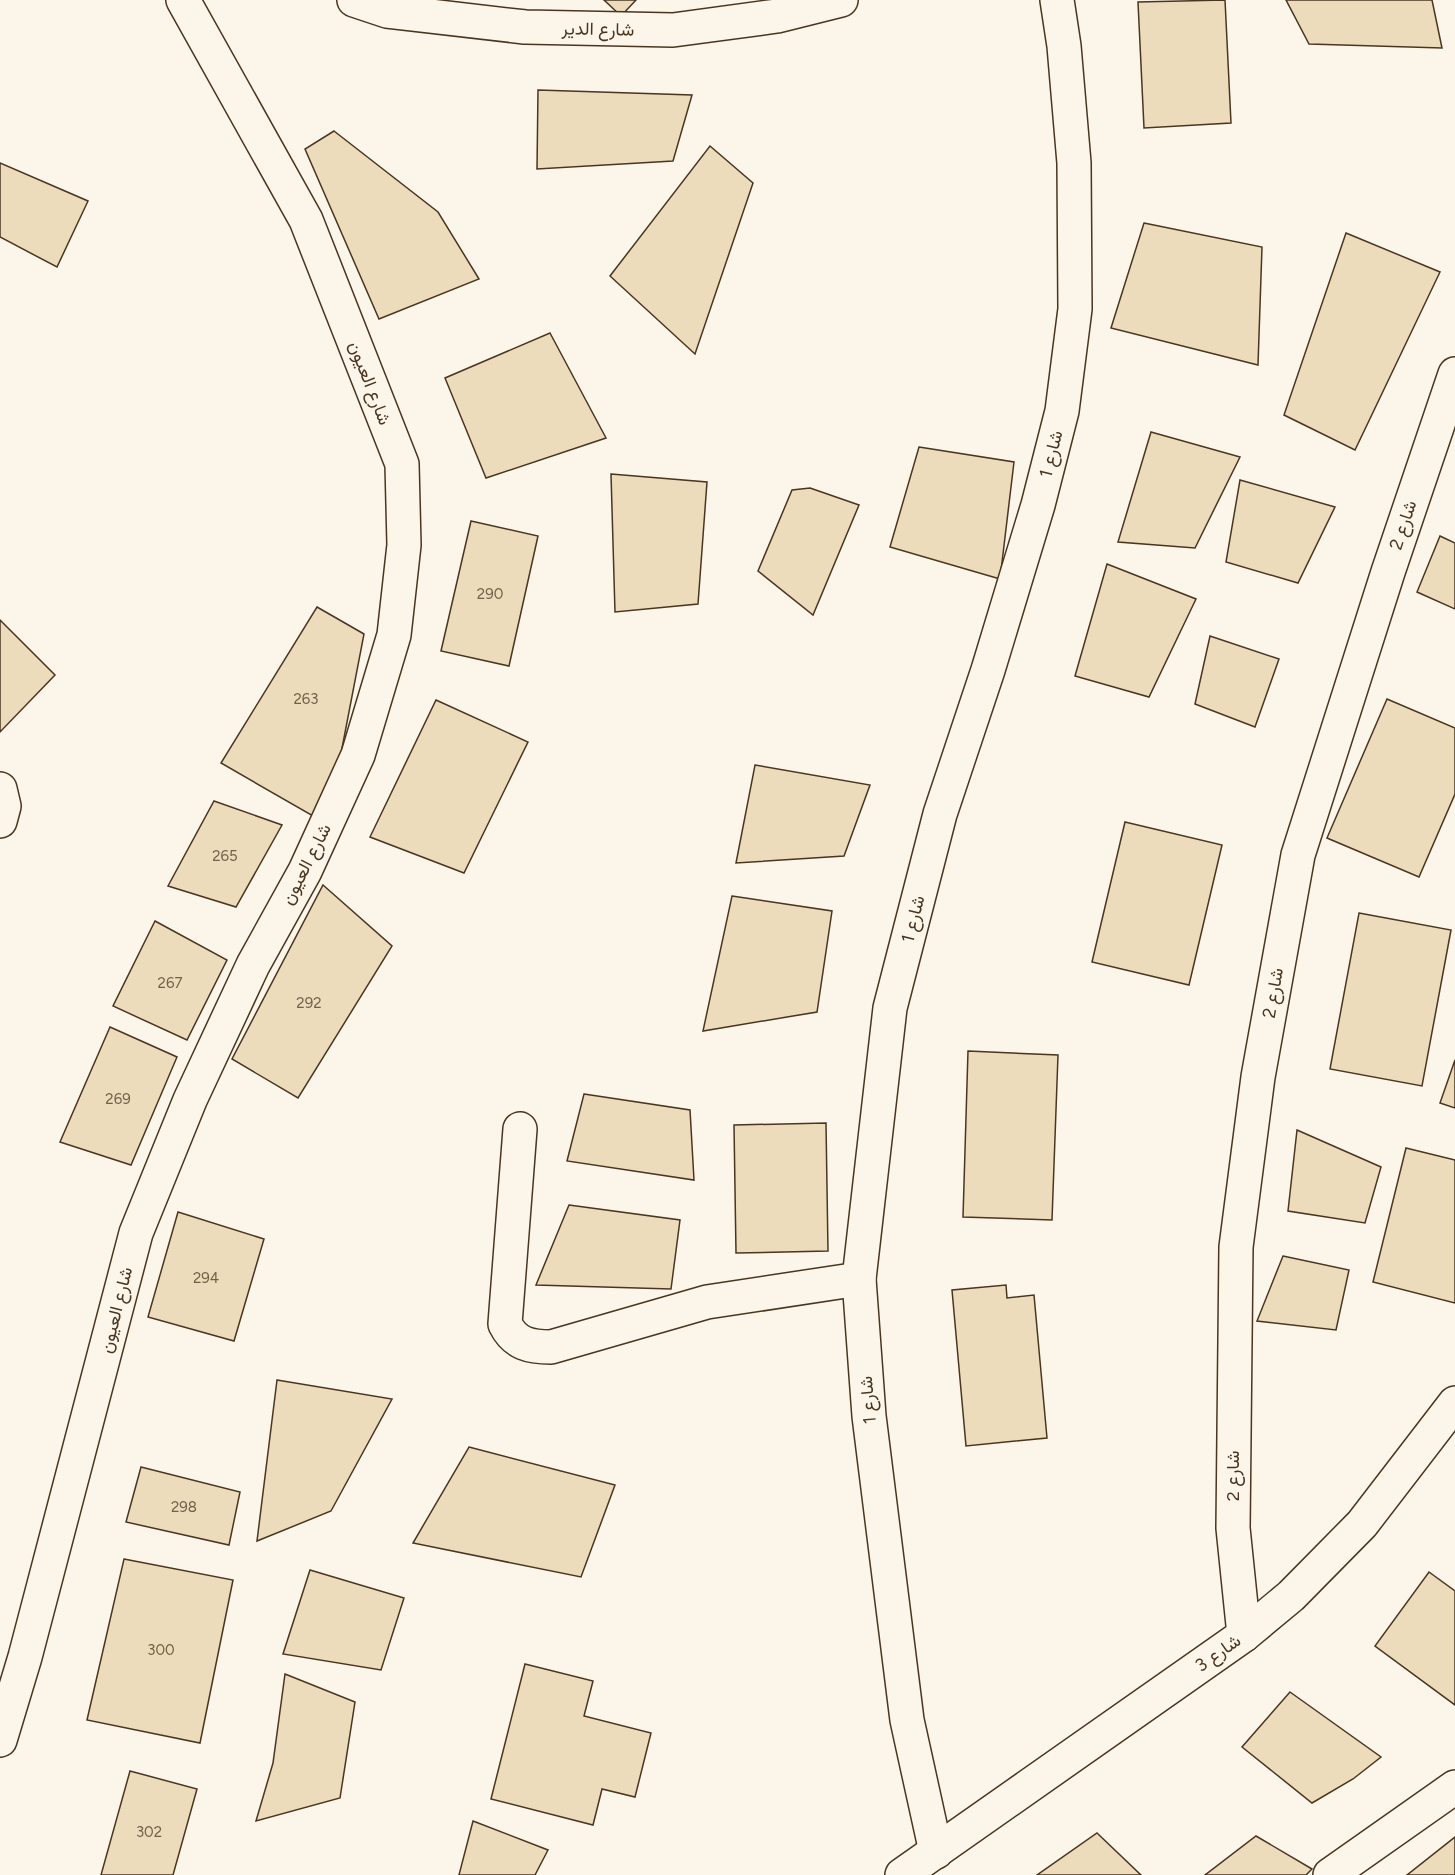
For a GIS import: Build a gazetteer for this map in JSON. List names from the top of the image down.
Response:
{
  "streets": {
    "street": [
      "شارع الدير",
      "شارع العيون",
      "شارع 1",
      "شارع 2",
      "شارع 3"
    ]
  },
  "crossings": [
    ["شارع 1", "شارع 3"],
    ["شارع 2", "شارع 3"]
  ],
  "house_numbers": [
    "290",
    "263",
    "265",
    "267",
    "292",
    "269",
    "294",
    "298",
    "300",
    "302"
  ]
}
